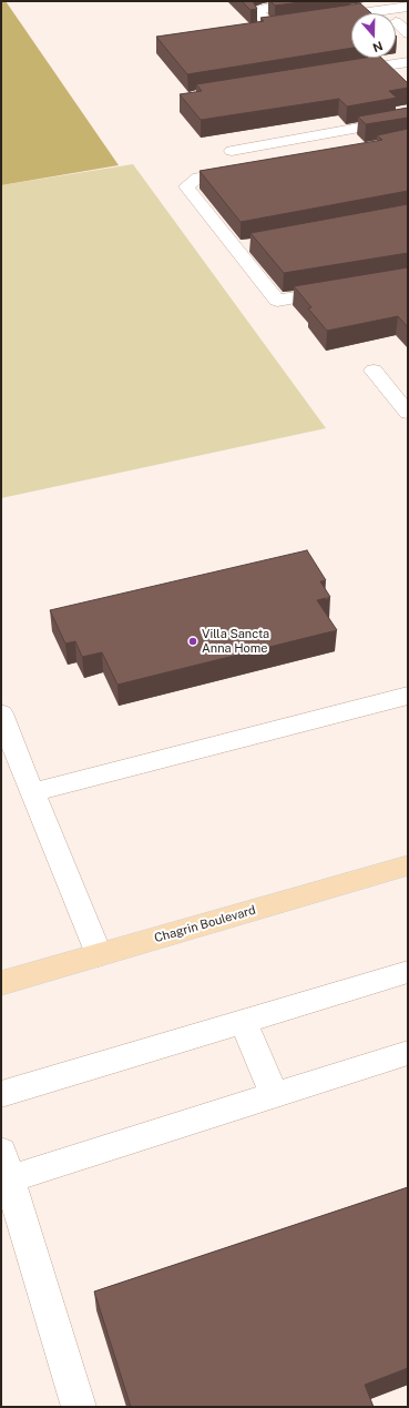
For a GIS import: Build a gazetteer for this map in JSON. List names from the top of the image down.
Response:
{
  "streets": {
    "main road": ["Chagrin Boulevard"]
  },
  "places": ["Villa Sancta Anna Home"],
  "north": "bottom"
}
